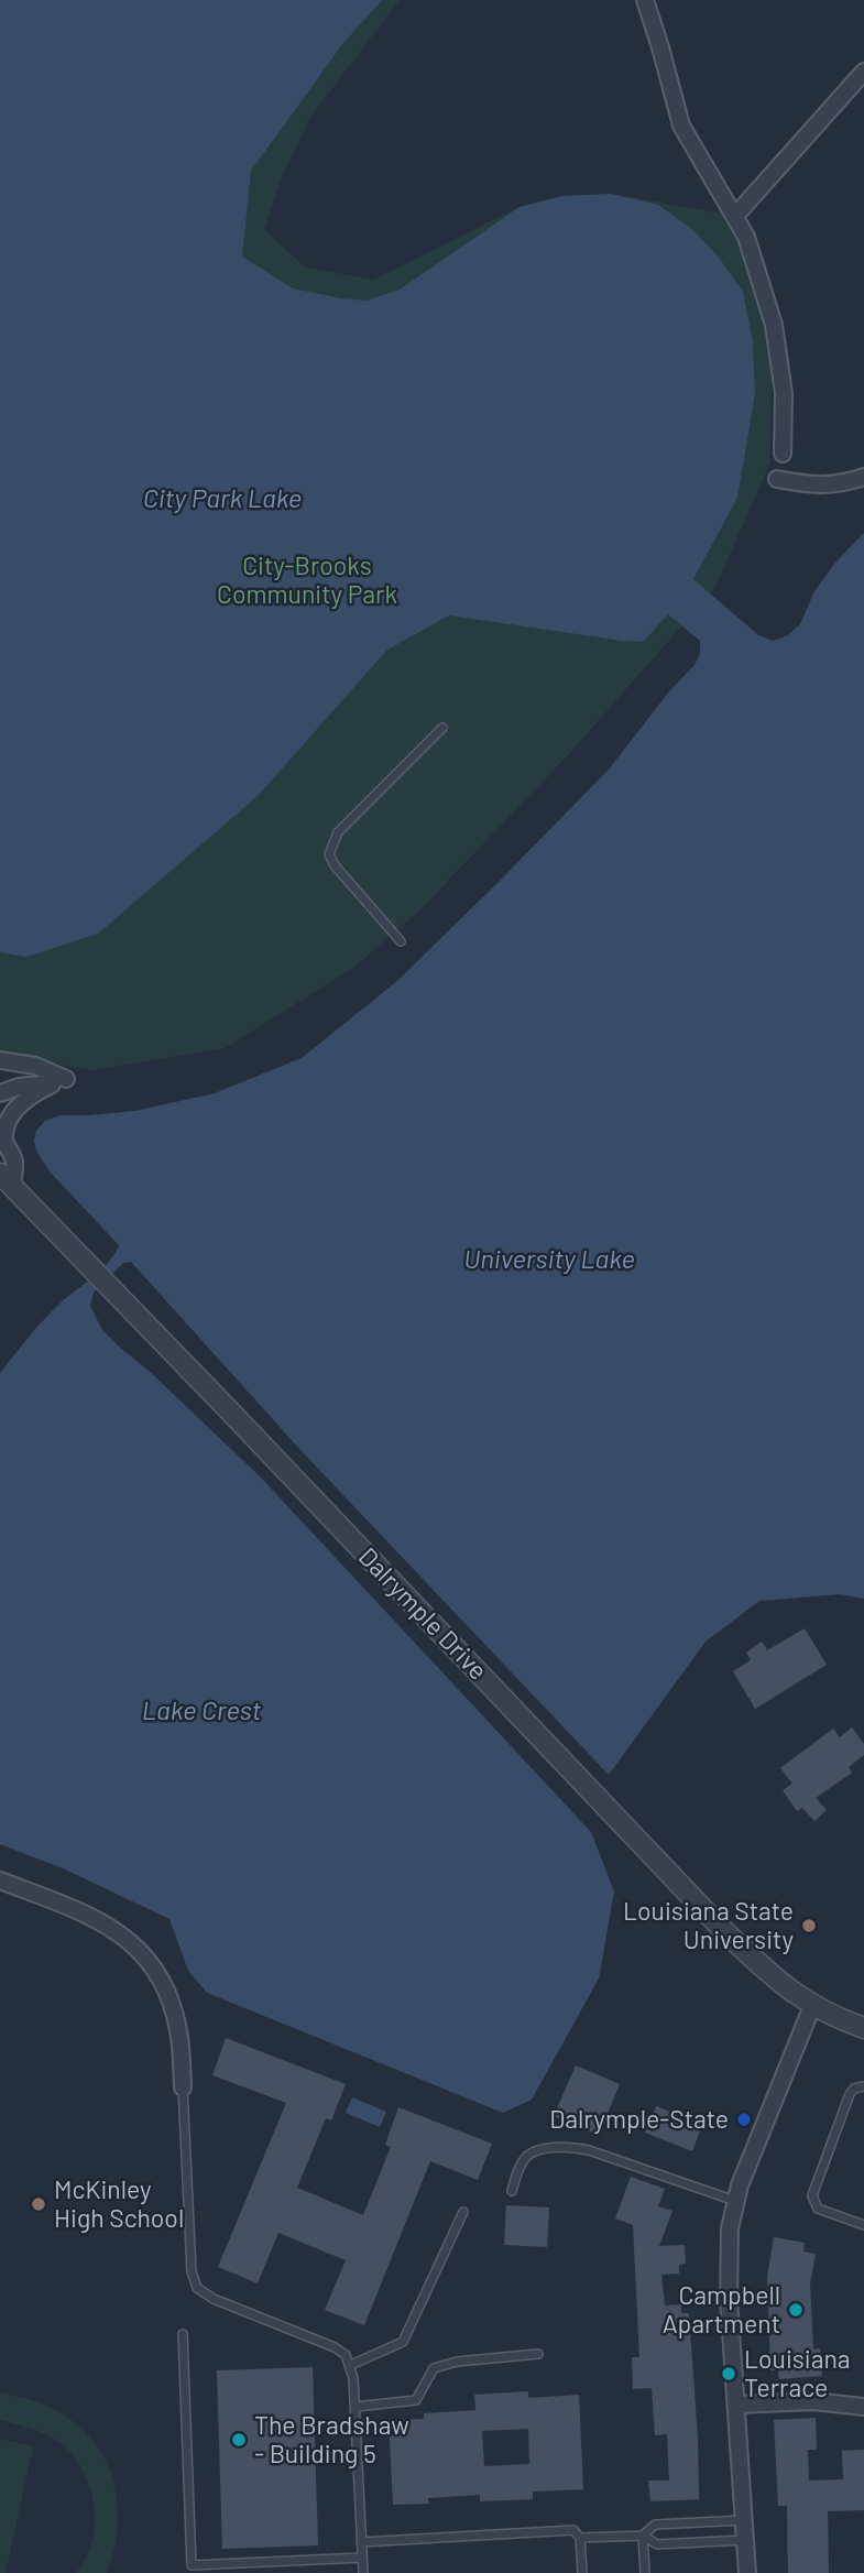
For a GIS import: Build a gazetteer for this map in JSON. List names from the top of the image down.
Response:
{
  "streets": {
    "street": ["Dalrymple Drive"]
  },
  "water": ["City Park Lake", "University Lake", "Lake Crest"],
  "parks": ["City-Brooks Community Park"],
  "places": [
    "Louisiana State University",
    "Dalrymple-State",
    "McKinley High School",
    "Campbell Apartment",
    "Louisiana Terrace",
    "The Bradshaw - Building 5"
  ]
}
